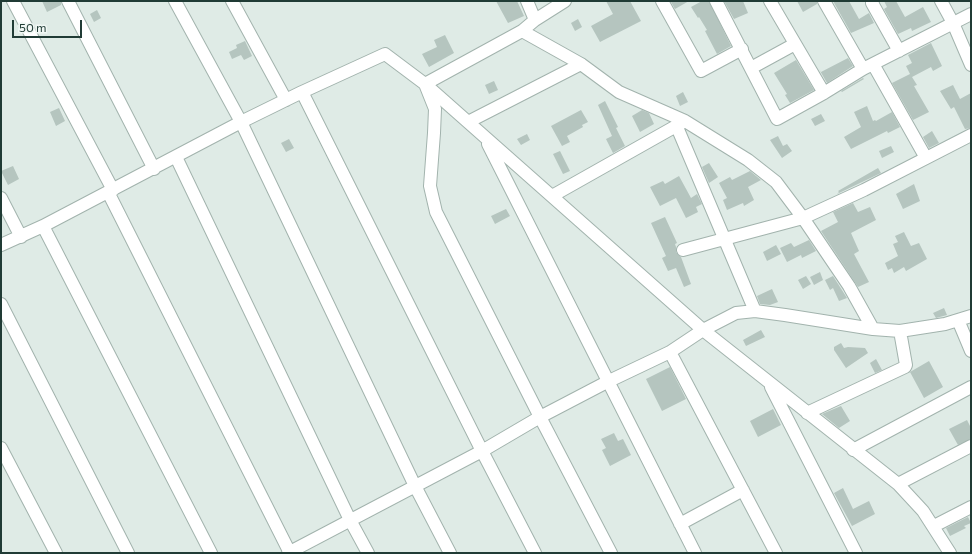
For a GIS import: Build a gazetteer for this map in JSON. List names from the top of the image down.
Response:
{
  "scale_bar": "50 m"
}
